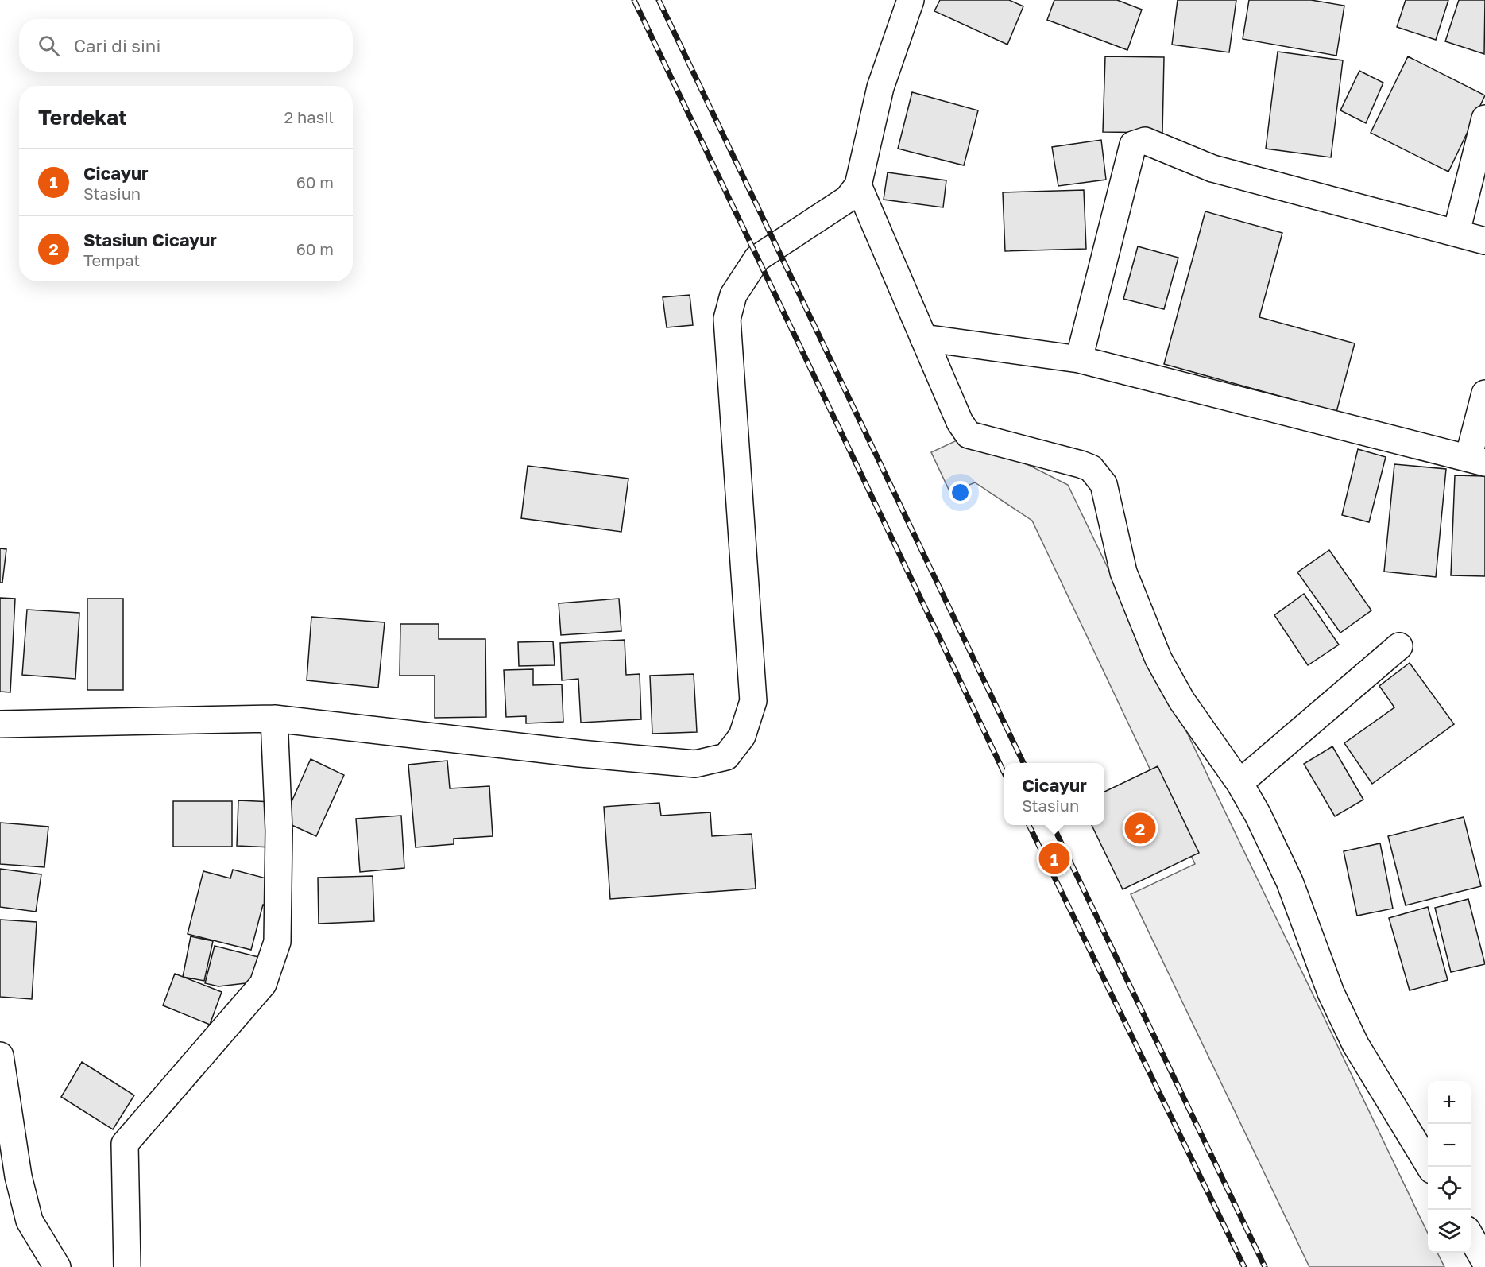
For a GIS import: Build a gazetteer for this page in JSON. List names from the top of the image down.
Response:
{
  "page": {
    "search": "Cari di sini",
    "heading": ["Terdekat", "2 hasil"],
    "list": [
      {
        "mark": "1",
        "name": "Cicayur",
        "note": "Stasiun",
        "value": "60 m"
      },
      {
        "mark": "2",
        "name": "Stasiun Cicayur",
        "note": "Tempat",
        "value": "60 m"
      }
    ],
    "popup": ["Cicayur", "Stasiun"],
    "pins": ["2", "1"],
    "map_buttons": ["+", "−"]
  }
}
